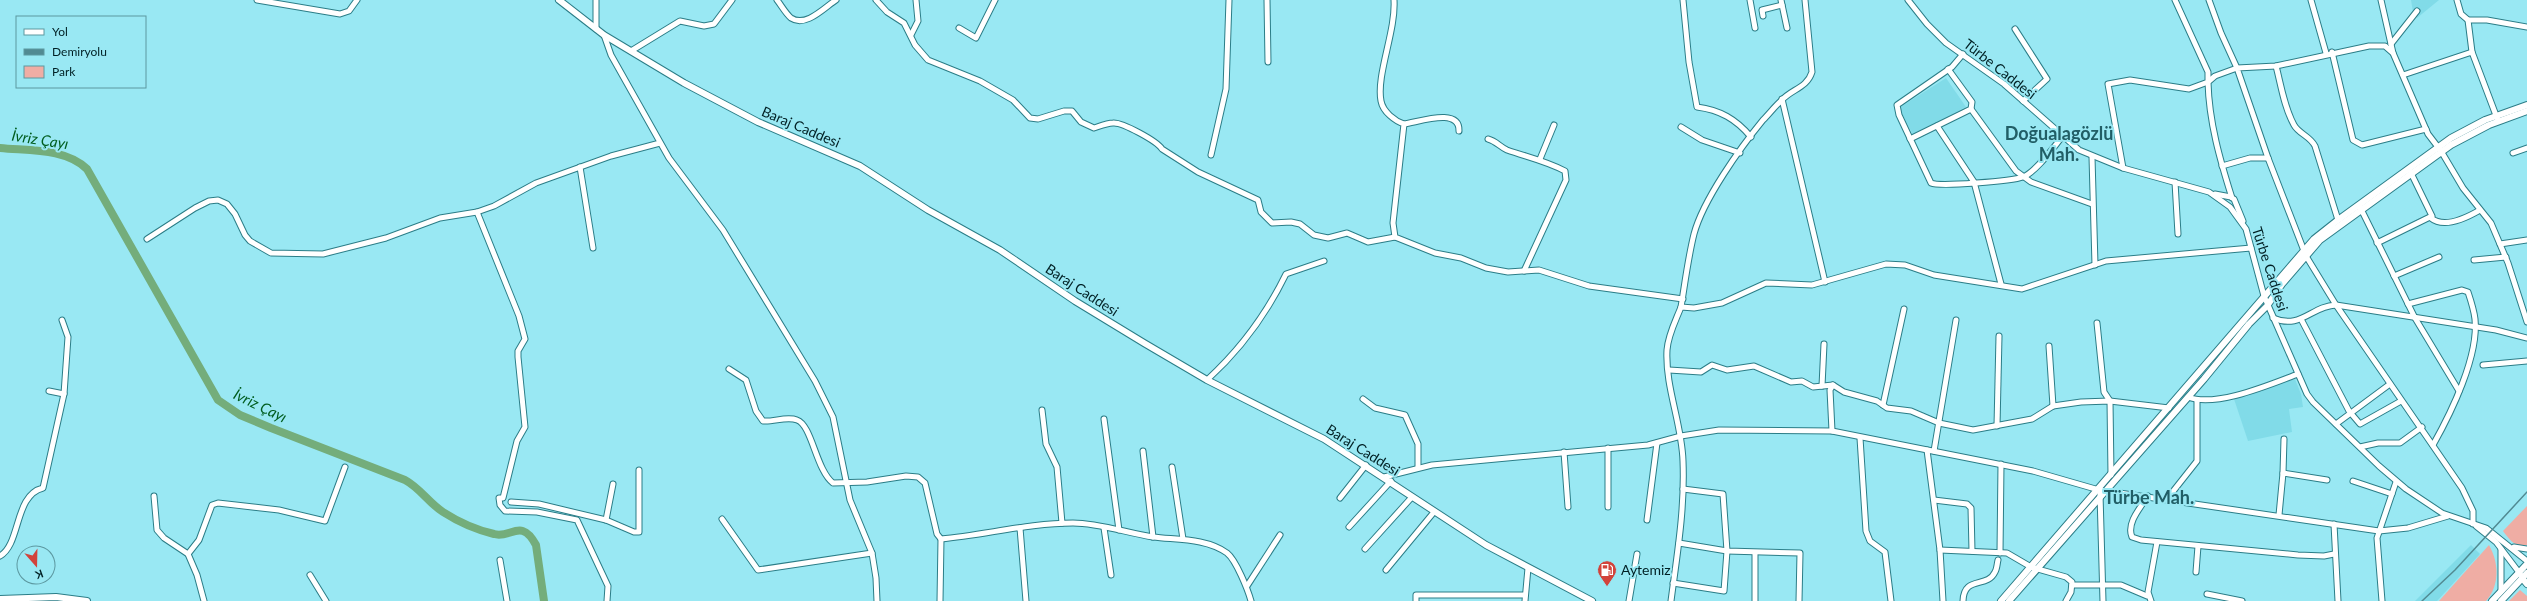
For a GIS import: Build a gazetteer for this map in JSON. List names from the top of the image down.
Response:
{
  "streets": {
    "main road": ["Baraj Caddesi"],
    "street": ["Türbe Caddesi"]
  },
  "districts": ["Doğualagözlü Mah.", "Türbe Mah."],
  "water": ["İvriz Çayı"],
  "places": {
    "fuel station": ["Aytemiz"]
  },
  "legend": ["Yol", "Demiryolu", "Park"],
  "north": "bottom"
}
